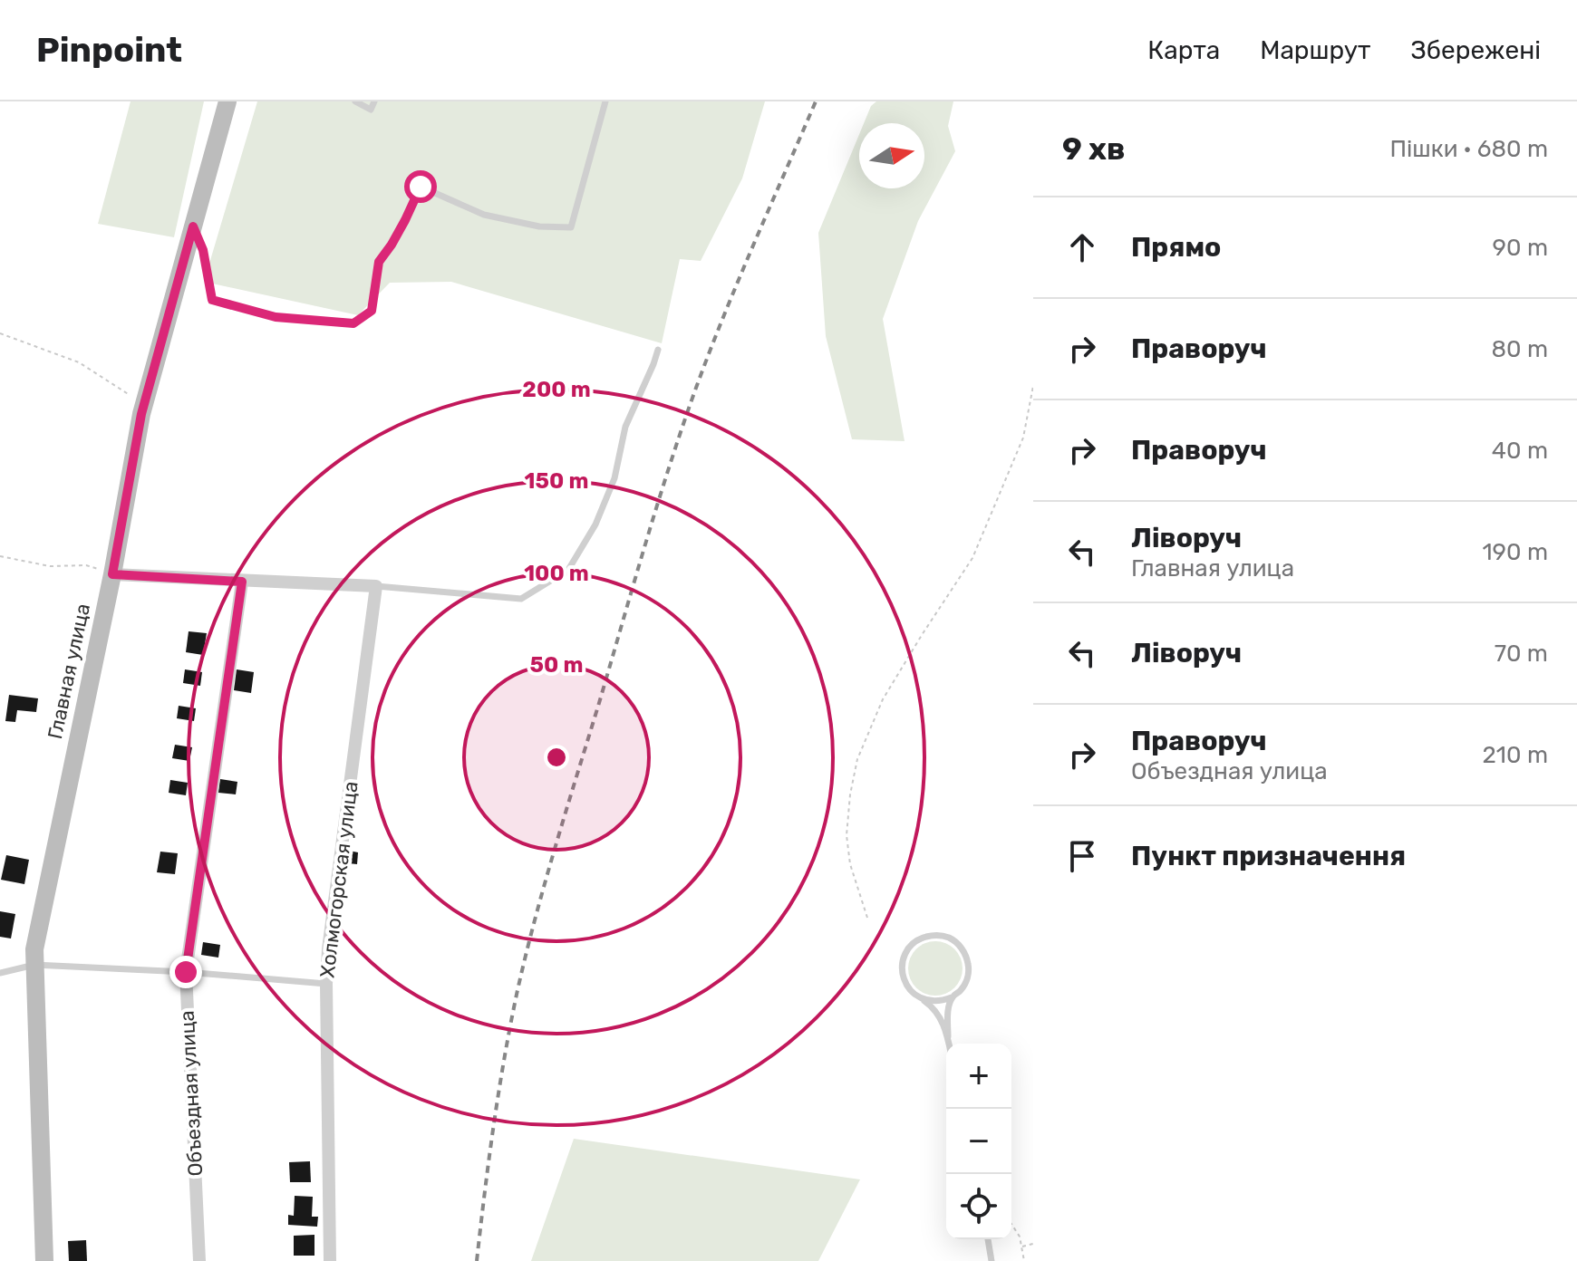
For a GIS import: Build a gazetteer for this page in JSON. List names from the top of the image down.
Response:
{
  "streets": {
    "street": ["Главная улица", "Холмогорская улица", "Объездная улица"]
  },
  "north": "right",
  "page": {
    "header": "Pinpoint",
    "nav": ["Карта", "Маршрут", "Збережені"],
    "heading": ["9 хв", "Пішки · 680 m"],
    "list": [
      ["Прямо", "90 m"],
      ["Праворуч", "80 m"],
      ["Праворуч", "40 m"],
      ["Ліворуч", "Главная улица", "190 m"],
      ["Ліворуч", "70 m"],
      ["Праворуч", "Объездная улица", "210 m"],
      "Пункт призначення"
    ],
    "map_buttons": ["+", "−"]
  },
  "rings": [
    "200 m",
    "150 m",
    "100 m",
    "50 m"
  ]
}
